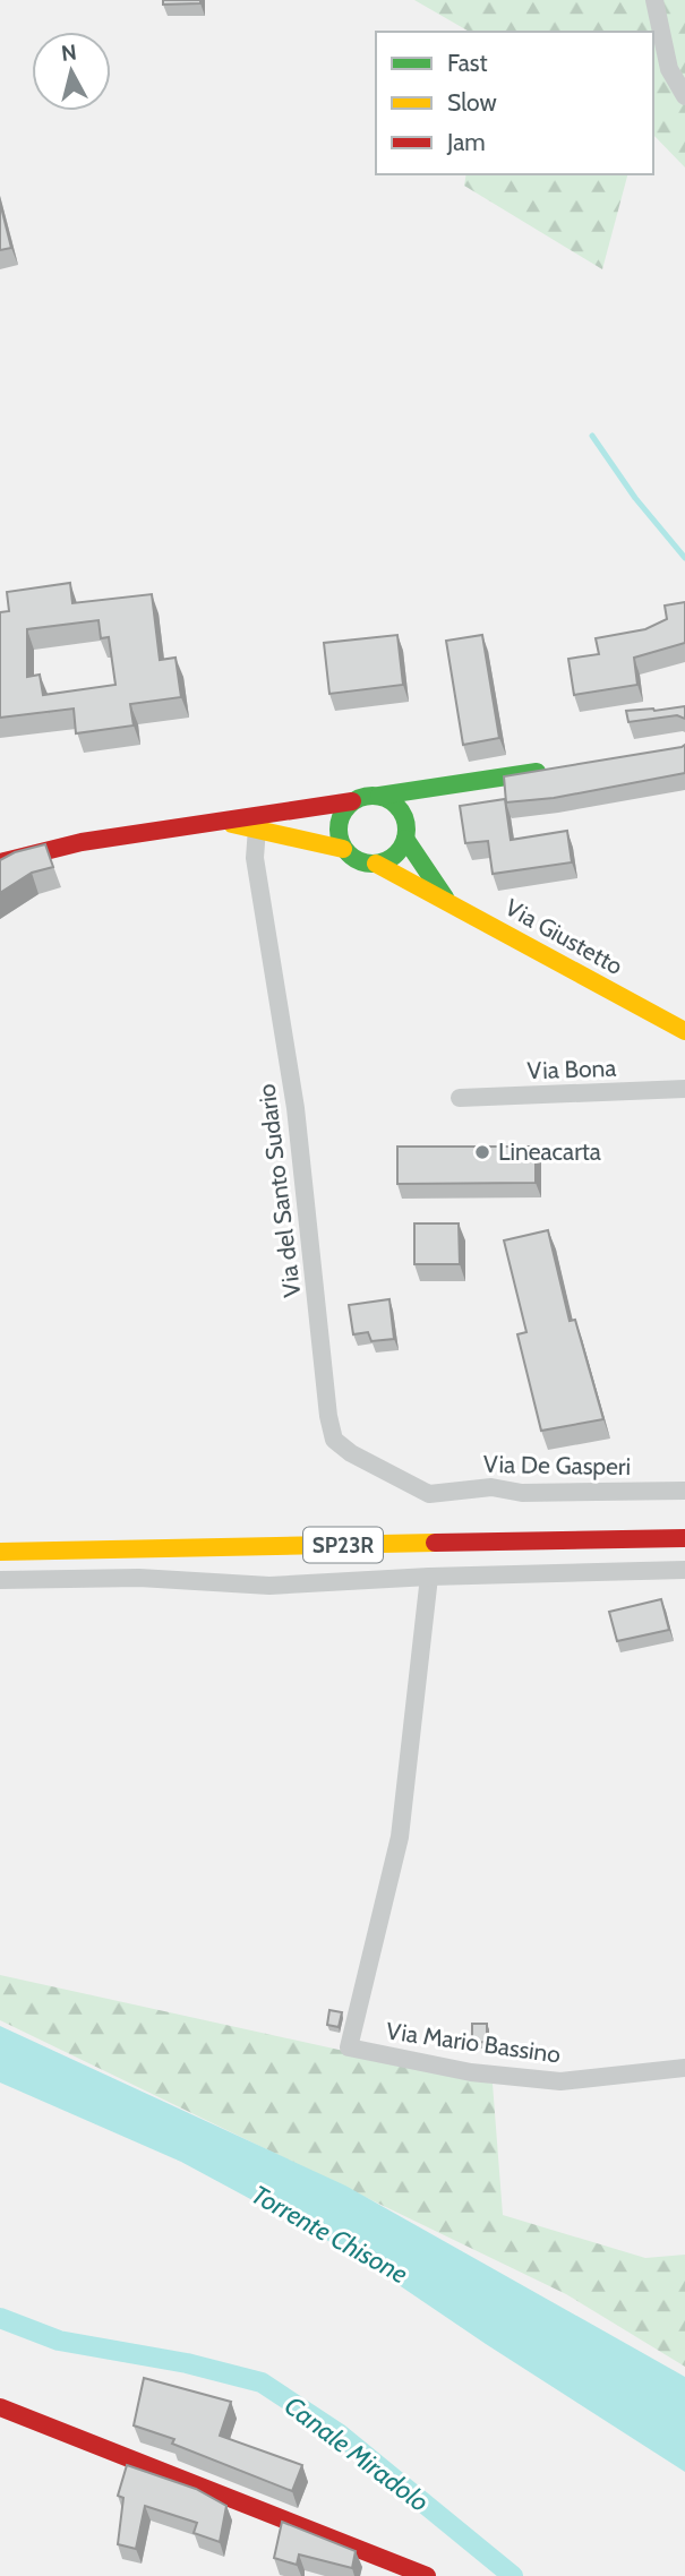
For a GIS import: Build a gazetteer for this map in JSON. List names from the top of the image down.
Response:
{
  "streets": {
    "main road": ["Via Giustetto", "SP23R"],
    "street": [
      "Via Bona",
      "Via del Santo Sudario",
      "Via De Gasperi",
      "Via Mario Bassino"
    ]
  },
  "crossings": [
    ["Via del Santo Sudario", "Via De Gasperi"]
  ],
  "water": ["Torrente Chisone", "Canale Miradolo"],
  "places": ["Lineacarta"],
  "legend": ["Fast", "Slow", "Jam"],
  "north": "top"
}
